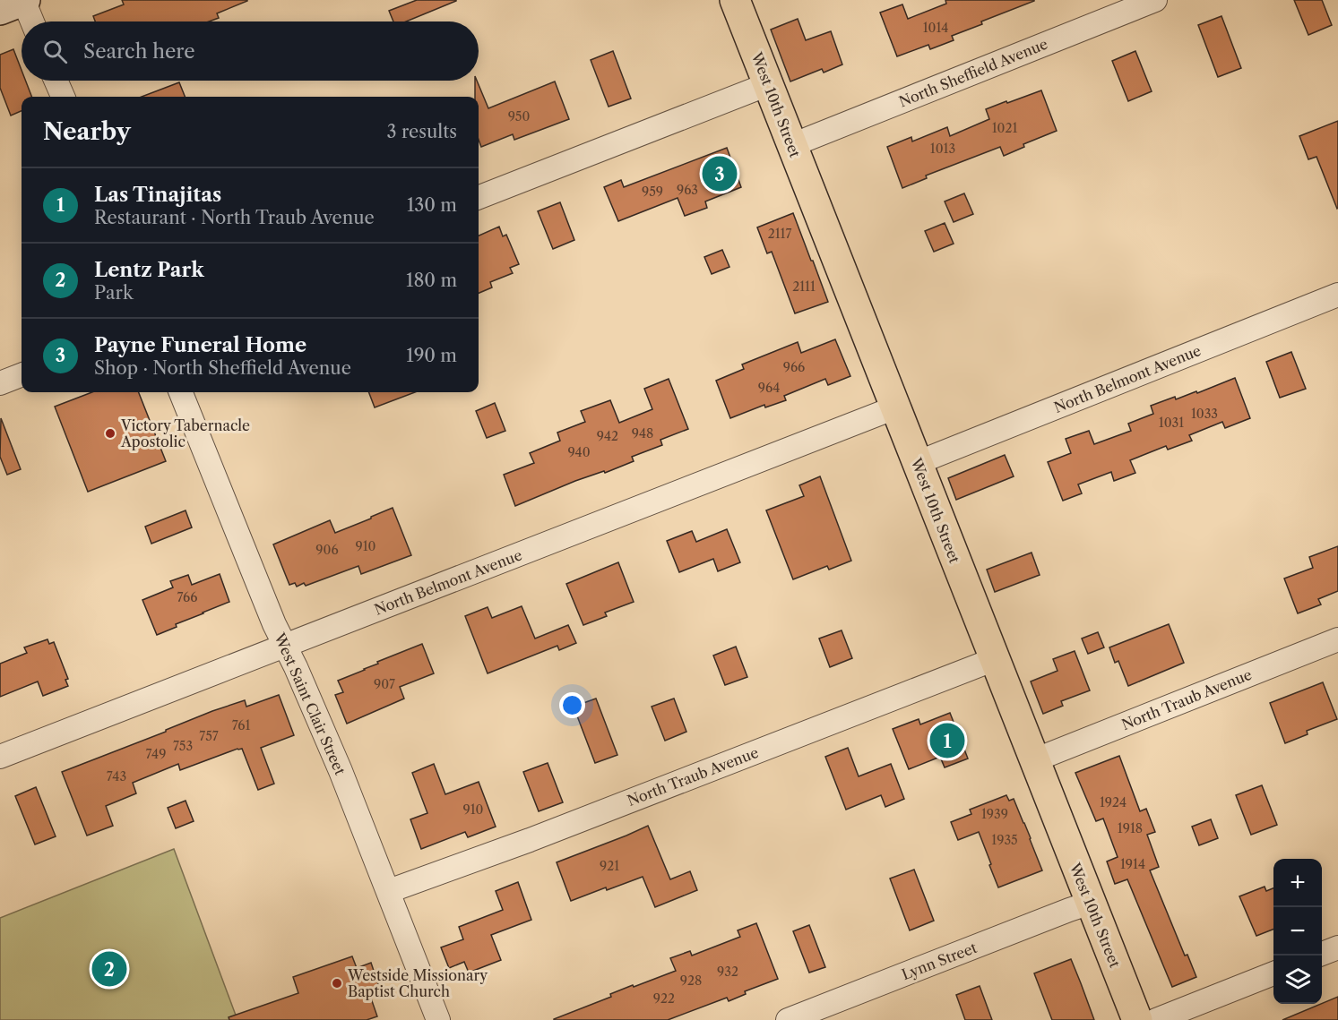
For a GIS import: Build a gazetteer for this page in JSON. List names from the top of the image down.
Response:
{
  "streets": {
    "main road": ["West 10th Street"],
    "street": [
      "North Sheffield Avenue",
      "North Belmont Avenue",
      "North Traub Avenue",
      "West Saint Clair Street",
      "Lynn Street"
    ]
  },
  "crossings": [
    ["North Sheffield Avenue", "West 10th Street"],
    ["West 10th Street", "North Belmont Avenue"],
    ["West 10th Street", "North Traub Avenue"],
    ["West 10th Street", "Lynn Street"],
    ["North Belmont Avenue", "West Saint Clair Street"],
    ["North Traub Avenue", "West Saint Clair Street"]
  ],
  "places": ["Victory Tabernacle Apostolic", "Westside Missionary Baptist Church"],
  "house_numbers": [
    "1014",
    "950",
    "1021",
    "1013",
    "963",
    "959",
    "2117",
    "2111",
    "966",
    "964",
    "1033",
    "1031",
    "948",
    "942",
    "940",
    "910",
    "906",
    "766",
    "907",
    "761",
    "757",
    "753",
    "749",
    "743",
    "1924",
    "910",
    "1939",
    "1918",
    "1935",
    "1914",
    "921",
    "932",
    "928",
    "922"
  ],
  "page": {
    "search": "Search here",
    "heading": ["Nearby", "3 results"],
    "pins": ["3", "1", "2"],
    "list": [
      {
        "mark": "1",
        "name": "Las Tinajitas",
        "note": "Restaurant · North Traub Avenue",
        "value": "130 m"
      },
      {
        "mark": "2",
        "name": "Lentz Park",
        "note": "Park",
        "value": "180 m"
      },
      {
        "mark": "3",
        "name": "Payne Funeral Home",
        "note": "Shop · North Sheffield Avenue",
        "value": "190 m"
      }
    ],
    "map_buttons": ["+", "−"]
  }
}
